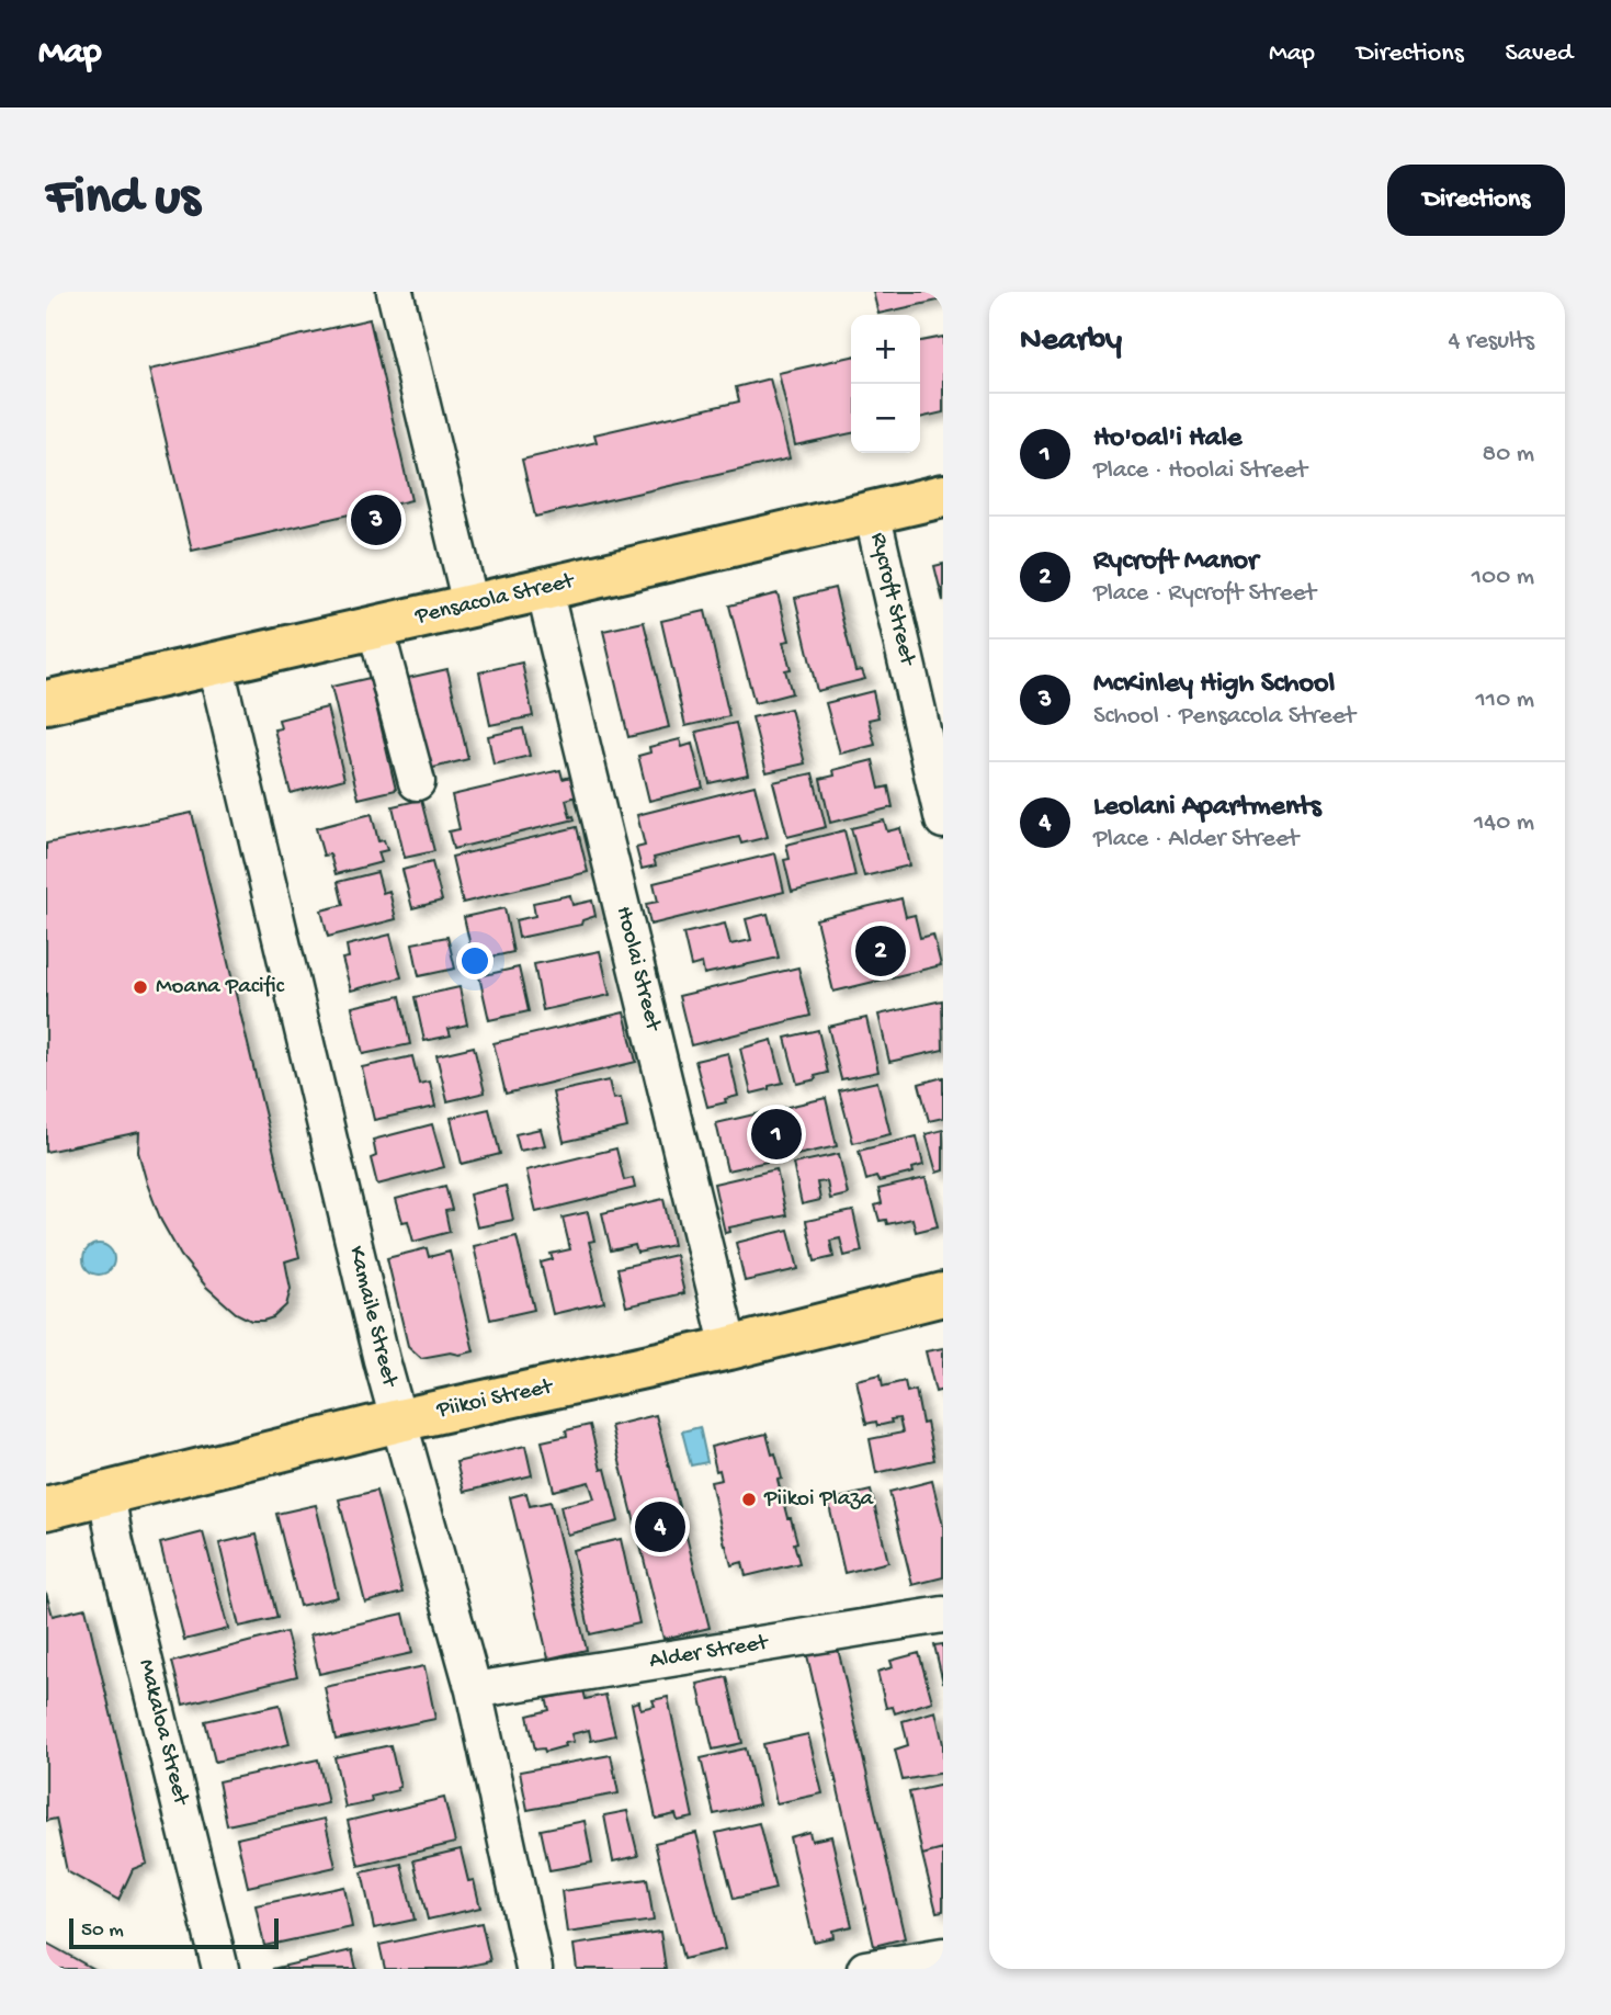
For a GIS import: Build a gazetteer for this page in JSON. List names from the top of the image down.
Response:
{
  "streets": {
    "main road": ["Pensacola Street", "Piikoi Street"],
    "street": [
      "Rycroft Street",
      "Hoolai Street",
      "Kamaile Street",
      "Alder Street",
      "Makaloa Street"
    ]
  },
  "crossings": [
    ["Rycroft Street", "Pensacola Street"],
    ["Pensacola Street", "Hoolai Street"],
    ["Pensacola Street", "Kamaile Street"],
    ["Hoolai Street", "Piikoi Street"],
    ["Kamaile Street", "Piikoi Street"],
    ["Kamaile Street", "Alder Street"],
    ["Piikoi Street", "Makaloa Street"]
  ],
  "places": ["Moana Pacific", "Piikoi Plaza"],
  "scale_bar": "50 m",
  "page": {
    "header": "Map",
    "nav": ["Map", "Directions", "Saved"],
    "buttons": "Directions",
    "title": "Find us",
    "heading": ["Nearby", "4 results"],
    "map_buttons": ["+", "−"],
    "list": [
      {
        "mark": "1",
        "name": "Ho'oal'i Hale",
        "note": "Place · Hoolai Street",
        "value": "80 m"
      },
      {
        "mark": "2",
        "name": "Rycroft Manor",
        "note": "Place · Rycroft Street",
        "value": "100 m"
      },
      {
        "mark": "3",
        "name": "McKinley High School",
        "note": "School · Pensacola Street",
        "value": "110 m"
      },
      {
        "mark": "4",
        "name": "Leolani Apartments",
        "note": "Place · Alder Street",
        "value": "140 m"
      }
    ],
    "pins": [
      "3",
      "2",
      "1",
      "4"
    ],
    "scale": "50 m"
  }
}
